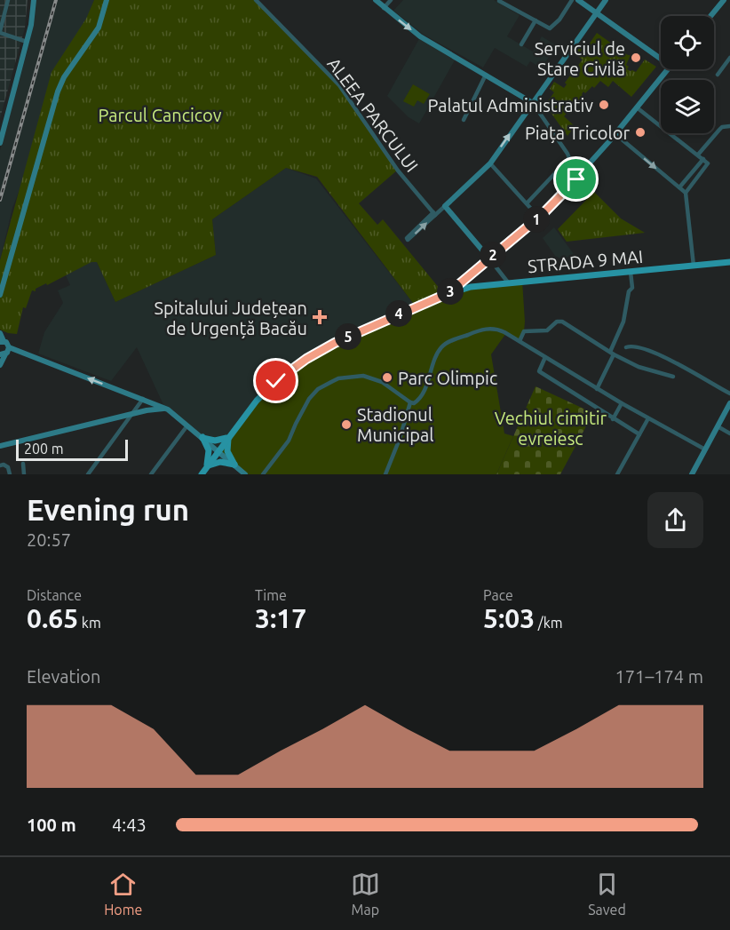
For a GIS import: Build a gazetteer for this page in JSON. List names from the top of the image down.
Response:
{
  "streets": {
    "main road": ["STRADA 9 MAI"],
    "street": ["ALEEA PARCULUI"]
  },
  "parks": ["Parcul Cancicov", "Vechiul cimitir evreiesc"],
  "places": {
    "other": [
      "Serviciul de Stare Civilă",
      "Palatul Administrativ",
      "Piața Tricolor",
      "Parc Olimpic",
      "Stadionul Municipal"
    ],
    "health": ["Spitalului Județean de Urgență Bacău"]
  },
  "scale_bar": "200 m",
  "page": {
    "pins": [
      "1",
      "2",
      "3",
      "4",
      "5"
    ],
    "scale": "200 m",
    "heading": ["Evening run", "20:57"],
    "stats": [
      ["Distance", "0.65 km"],
      ["Time", "3:17"],
      ["Pace", "5:03 /km"]
    ],
    "chart": ["Elevation", "171–174 m"],
    "list": [
      {
        "name": "100 m",
        "note": "4:43"
      }
    ],
    "tabs": ["Home", "Map", "Saved"]
  }
}
